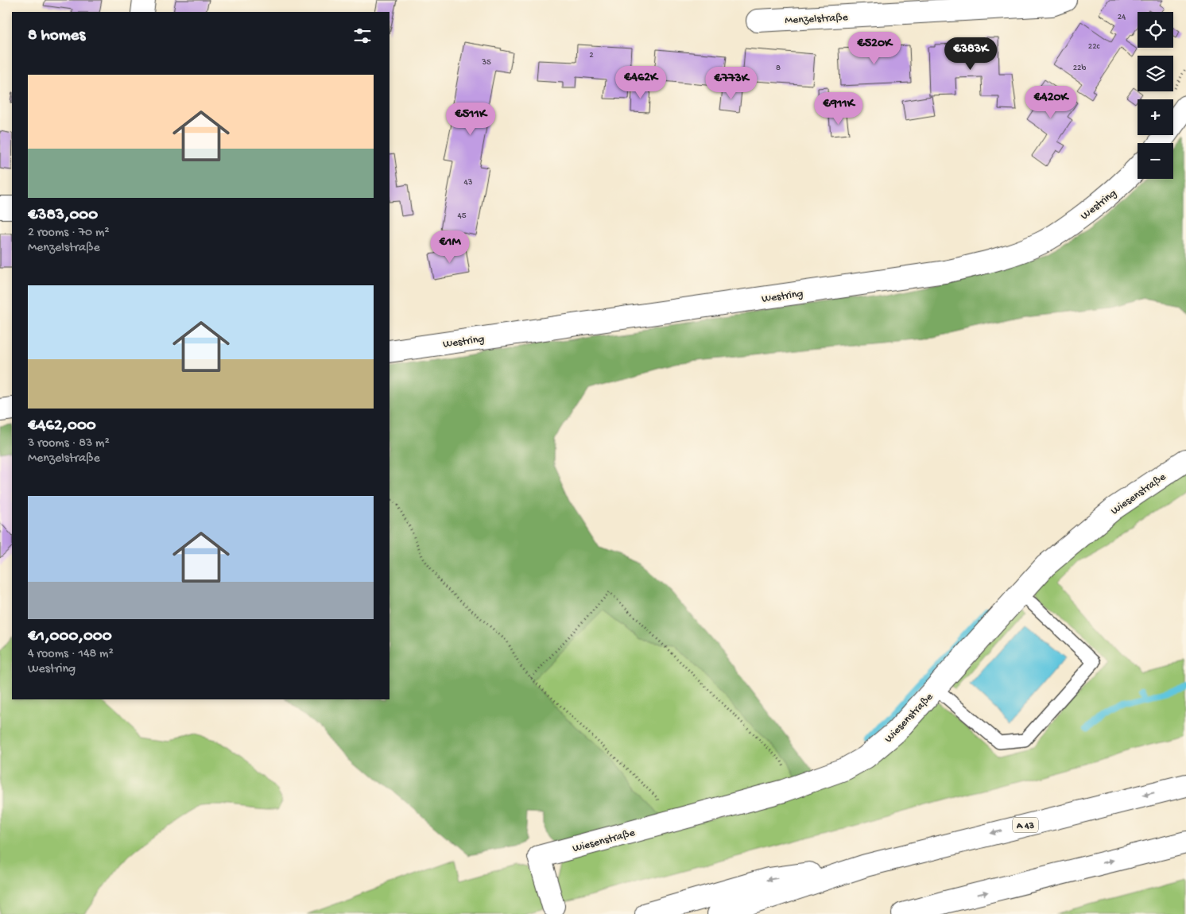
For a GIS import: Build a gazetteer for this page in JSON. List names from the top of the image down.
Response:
{
  "streets": {
    "main road": [
      "Menzelstraße",
      "Westring",
      "Wiesenstraße",
      "A 43"
    ]
  },
  "house_numbers": [
    "24",
    "22c",
    "2",
    "35",
    "8",
    "22b",
    "43",
    "45"
  ],
  "page": {
    "map_buttons": ["+", "−"],
    "heading": "8 homes",
    "price": [
      "€520K",
      "€383K",
      "€462K",
      "€773K",
      "€420K",
      "€911K",
      "€511K",
      "€1M"
    ],
    "list": [
      {
        "name": "€383,000",
        "note": "2 rooms · 70 m² · Menzelstraße"
      },
      {
        "name": "€462,000",
        "note": "3 rooms · 83 m² · Menzelstraße"
      },
      {
        "name": "€1,000,000",
        "note": "4 rooms · 148 m² · Westring"
      }
    ]
  }
}
